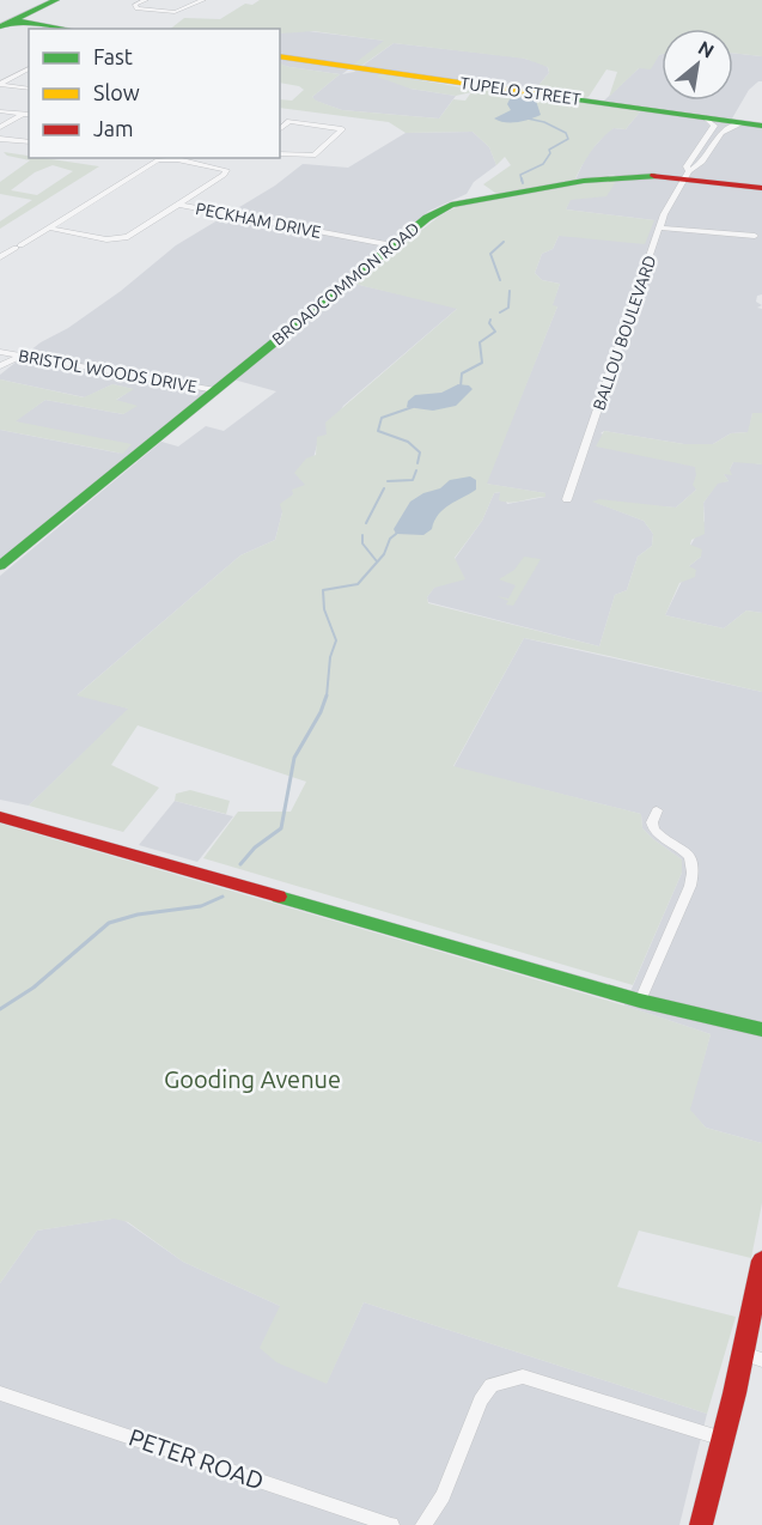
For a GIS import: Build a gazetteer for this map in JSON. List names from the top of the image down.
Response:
{
  "streets": {
    "main road": ["TUPELO STREET", "BROADCOMMON ROAD"],
    "street": [
      "PECKHAM DRIVE",
      "BALLOU BOULEVARD",
      "BRISTOL WOODS DRIVE",
      "PETER ROAD"
    ]
  },
  "crossings": [
    ["TUPELO STREET", "BALLOU BOULEVARD"],
    ["PECKHAM DRIVE", "BROADCOMMON ROAD"],
    ["BROADCOMMON ROAD", "BALLOU BOULEVARD"],
    ["BROADCOMMON ROAD", "BRISTOL WOODS DRIVE"]
  ],
  "parks": ["Gooding Avenue"],
  "legend": ["Fast", "Slow", "Jam"],
  "north": "top right"
}
